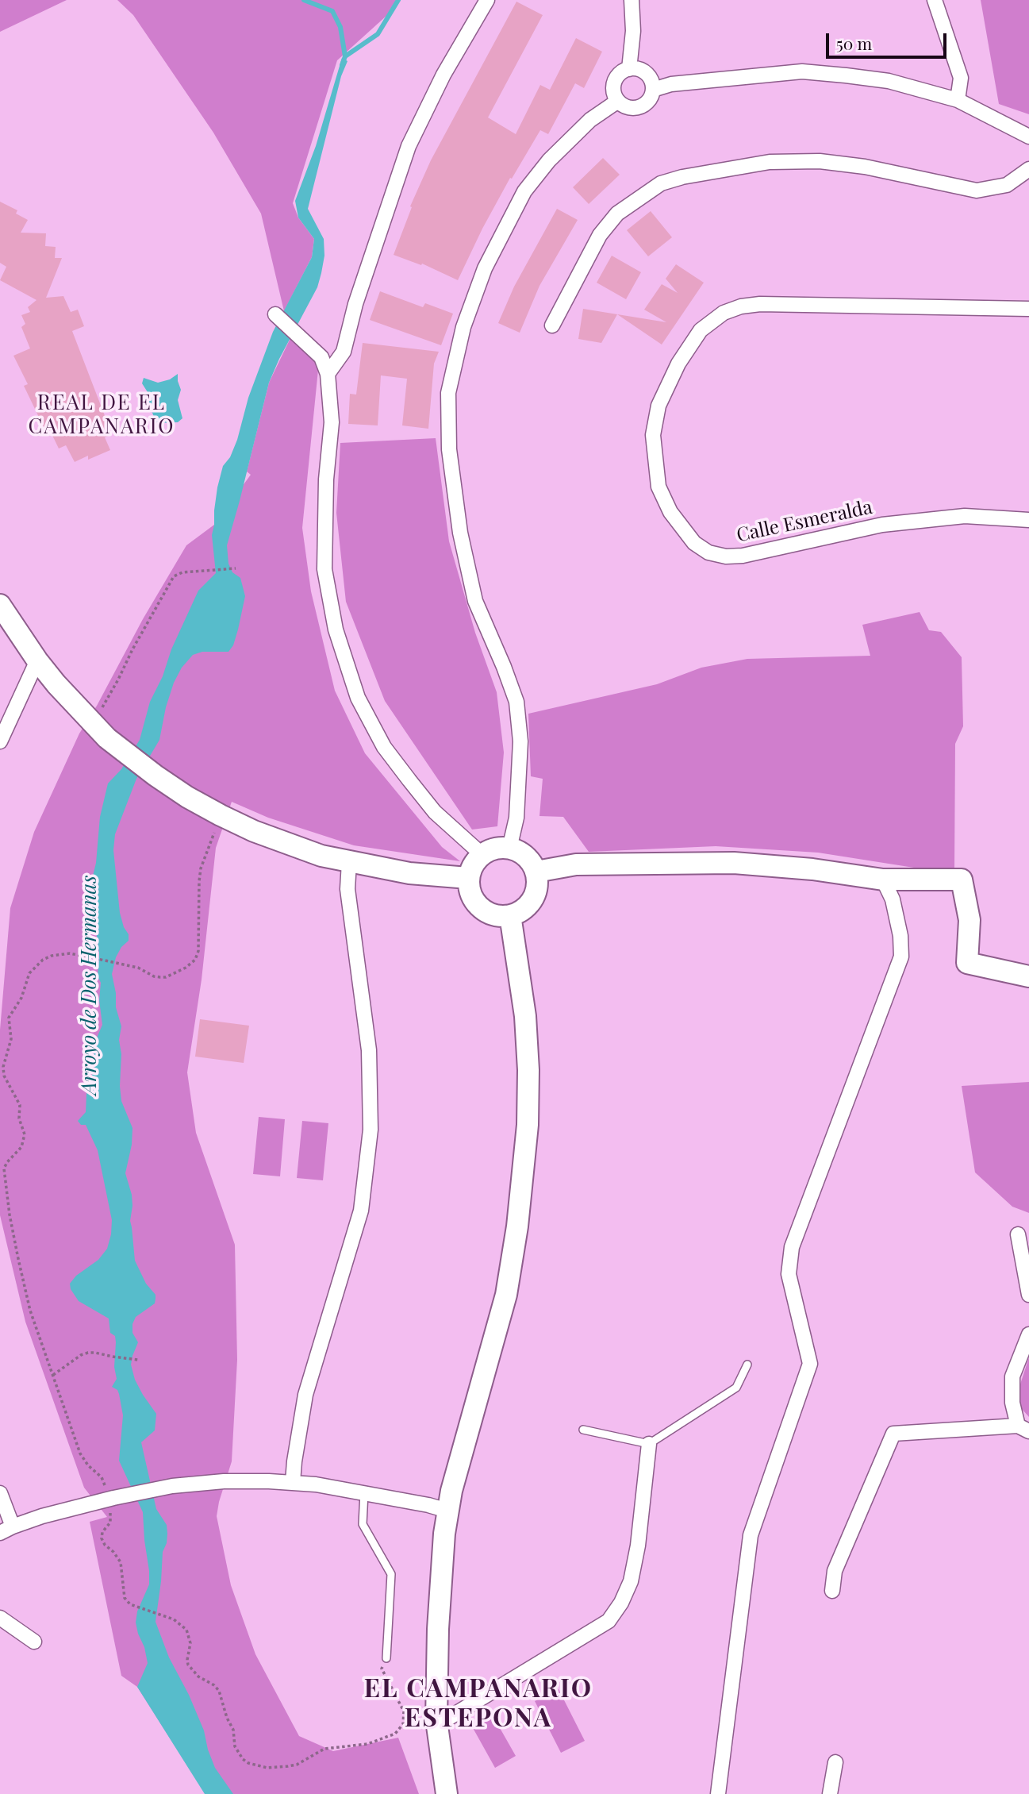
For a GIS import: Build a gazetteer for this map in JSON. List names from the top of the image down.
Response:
{
  "streets": {
    "street": ["Calle Esmeralda"]
  },
  "districts": ["REAL DE EL CAMPANARIO", "EL CAMPANARIO ESTEPONA"],
  "water": ["Arroyo de Dos Hermanas"],
  "scale_bar": "50 m"
}
